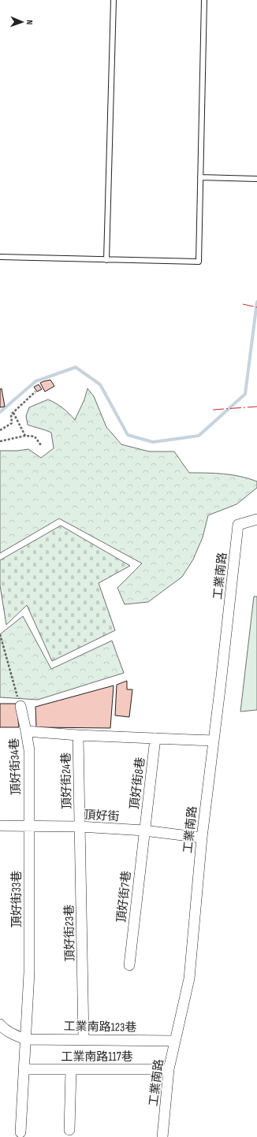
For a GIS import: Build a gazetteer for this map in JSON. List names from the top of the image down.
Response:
{
  "streets": {
    "street": [
      "工業南路",
      "頂好街34巷",
      "頂好街24巷",
      "頂好街8巷",
      "頂好街",
      "頂好街7巷",
      "頂好街33巷",
      "頂好街23巷",
      "工業南路123巷",
      "工業南路117巷"
    ]
  },
  "crossings": [
    ["工業南路", "頂好街"],
    ["工業南路", "工業南路123巷"],
    ["工業南路", "工業南路117巷"],
    ["頂好街34巷", "頂好街"],
    ["頂好街34巷", "頂好街33巷"],
    ["頂好街24巷", "頂好街"],
    ["頂好街24巷", "頂好街23巷"],
    ["頂好街8巷", "頂好街"],
    ["頂好街8巷", "頂好街7巷"],
    ["頂好街", "頂好街7巷"],
    ["頂好街", "頂好街33巷"],
    ["頂好街", "頂好街23巷"],
    ["頂好街33巷", "工業南路123巷"],
    ["頂好街33巷", "工業南路117巷"],
    ["頂好街23巷", "工業南路123巷"]
  ],
  "north": "right"
}
